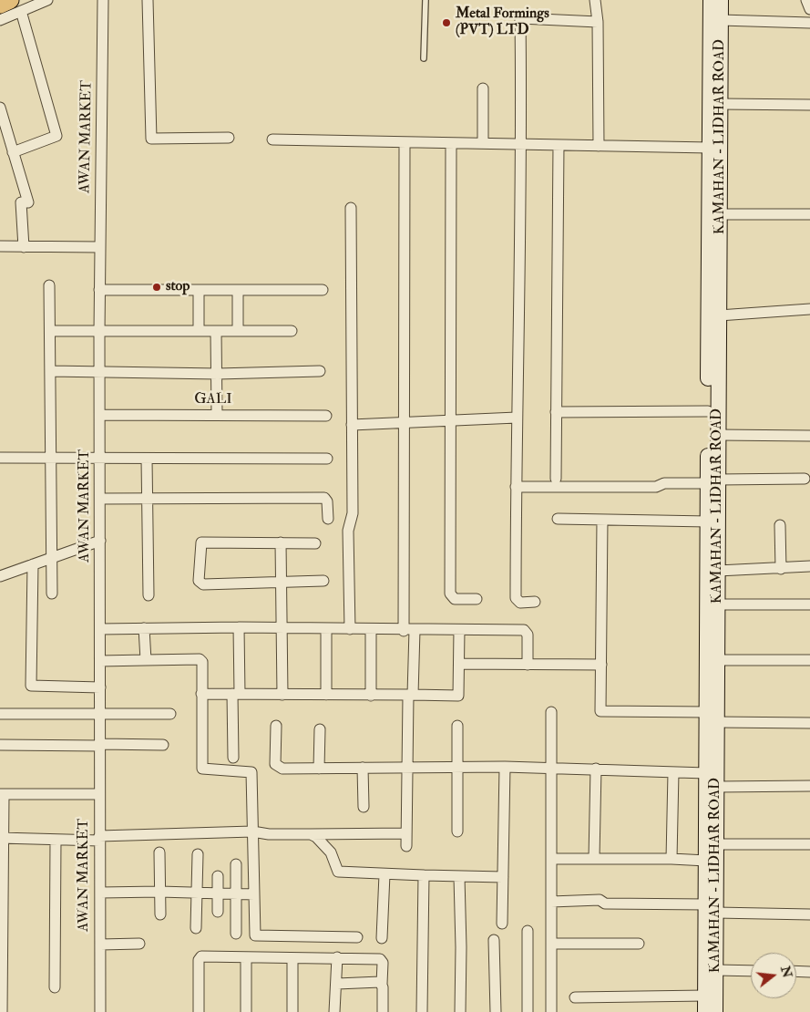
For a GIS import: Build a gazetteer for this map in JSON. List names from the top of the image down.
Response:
{
  "streets": {
    "main road": ["KAMAHAN - LIDHAR ROAD"],
    "street": ["AWAN MARKET", "GALI"]
  },
  "crossings": [
    ["AWAN MARKET", "GALI"]
  ],
  "places": ["Metal Formings (PVT) LTD", "stop"],
  "north": "right"
}
